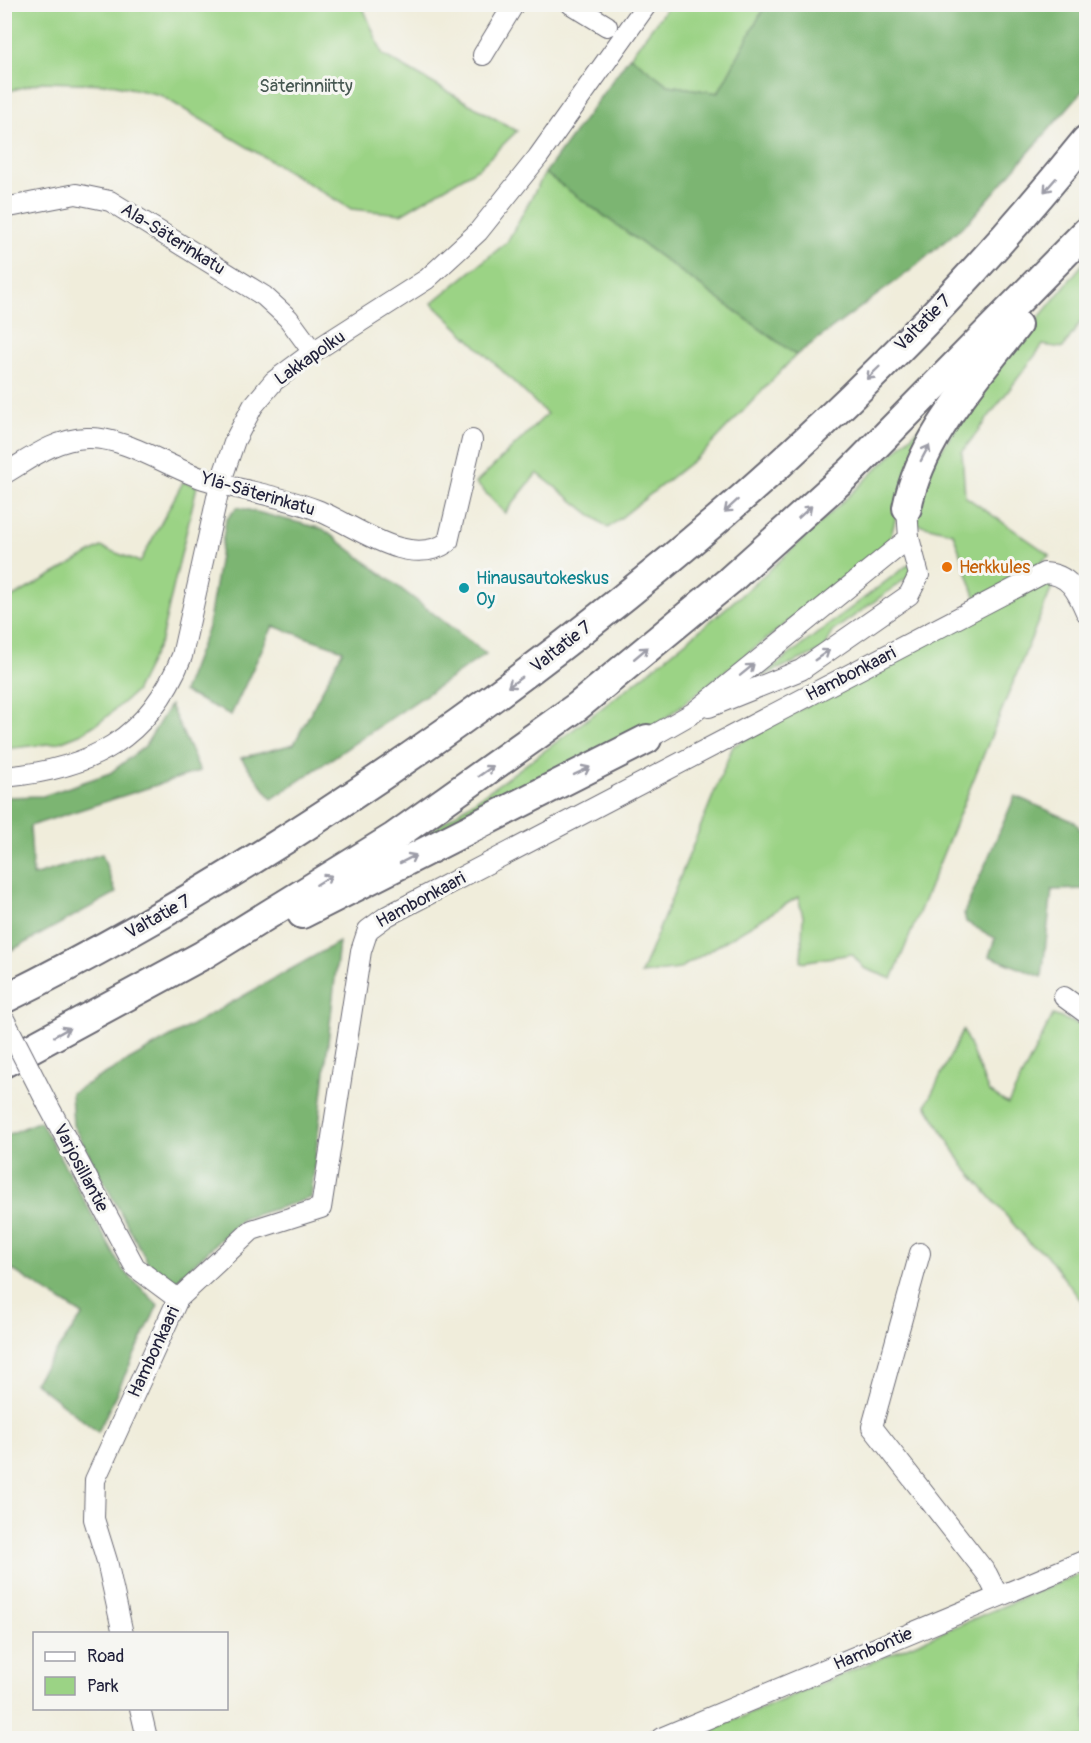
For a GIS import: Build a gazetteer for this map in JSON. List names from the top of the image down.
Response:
{
  "streets": {
    "highway": ["Valtatie 7"],
    "street": [
      "Ala-Säterinkatu",
      "Lakkapolku",
      "Ylä-Säterinkatu",
      "Hambonkaari",
      "Varjosillantie",
      "Hambontie"
    ]
  },
  "crossings": [
    ["Ala-Säterinkatu", "Lakkapolku"],
    ["Lakkapolku", "Ylä-Säterinkatu"],
    ["Hambonkaari", "Varjosillantie"]
  ],
  "parks": ["Säterinniitty"],
  "places": ["Herkkules", "Hinausautokeskus Oy"],
  "legend": ["Road", "Park"]
}
